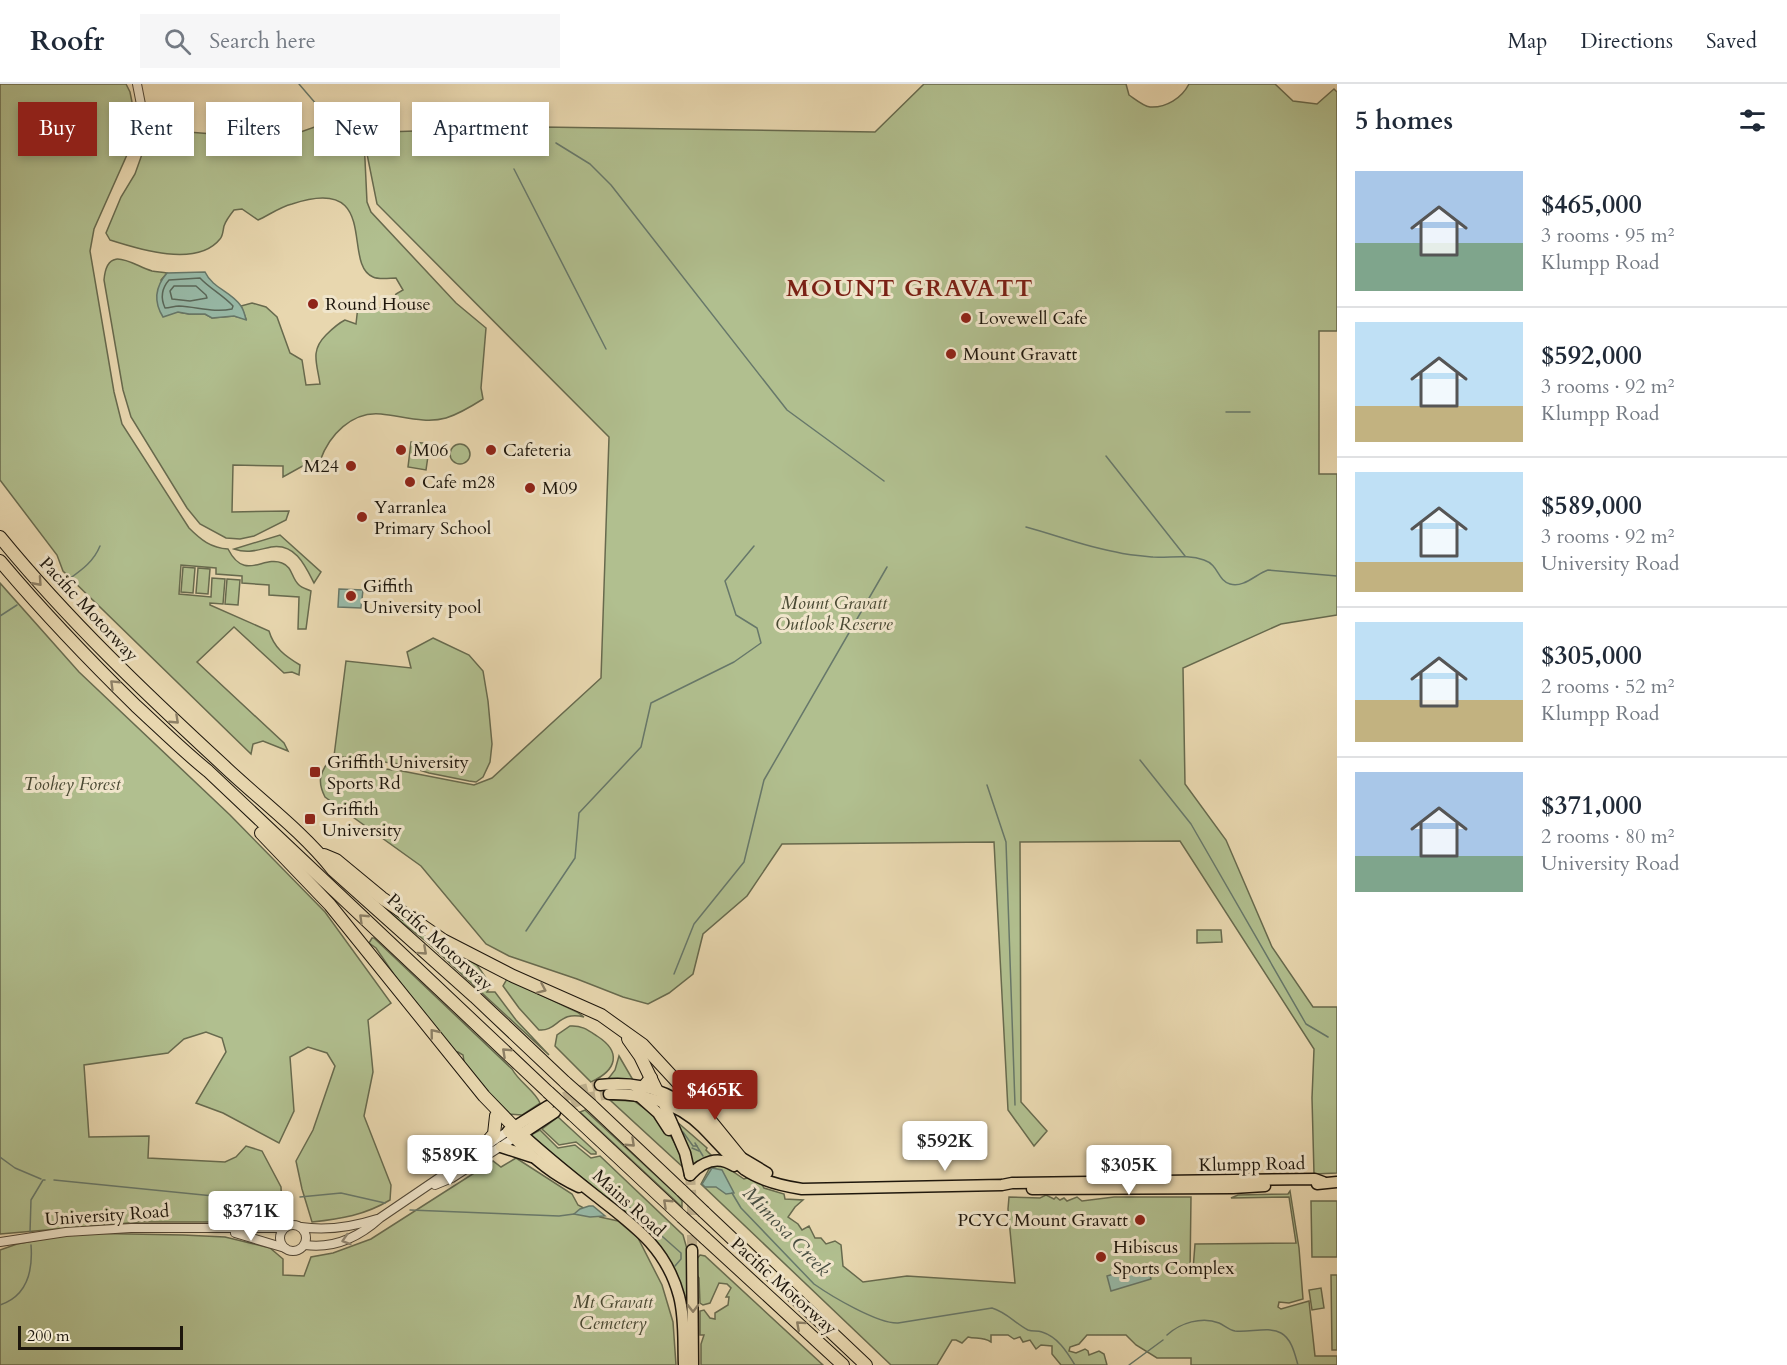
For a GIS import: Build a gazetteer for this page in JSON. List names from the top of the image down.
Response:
{
  "streets": {
    "highway": ["Pacific Motorway"],
    "main road": ["Klumpp Road", "Mains Road"],
    "street": ["University Road"]
  },
  "districts": ["MOUNT GRAVATT"],
  "water": ["Mimosa Creek"],
  "parks": ["Mount Gravatt Outlook Reserve", "Toohey Forest", "Mt Gravatt Cemetery"],
  "places": {
    "other": [
      "Round House",
      "Lovewell Cafe",
      "Mount Gravatt",
      "M06",
      "Cafeteria",
      "M24",
      "Cafe m28",
      "M09",
      "Yarranlea Primary School",
      "Giffith University pool",
      "PCYC Mount Gravatt",
      "Hibiscus Sports Complex"
    ],
    "transit": ["Griffith University Sports Rd", "Griffith University"]
  },
  "scale_bar": "200 m",
  "page": {
    "header": "Roofr",
    "search": "Search here",
    "nav": ["Map", "Directions", "Saved"],
    "heading": "5 homes",
    "chip": [
      "Buy",
      "Rent",
      "Filters",
      "New",
      "Apartment"
    ],
    "list": [
      {
        "name": "$465,000",
        "note": "3 rooms · 95 m² · Klumpp Road"
      },
      {
        "name": "$592,000",
        "note": "3 rooms · 92 m² · Klumpp Road"
      },
      {
        "name": "$589,000",
        "note": "3 rooms · 92 m² · University Road"
      },
      {
        "name": "$305,000",
        "note": "2 rooms · 52 m² · Klumpp Road"
      },
      {
        "name": "$371,000",
        "note": "2 rooms · 80 m² · University Road"
      }
    ],
    "price": [
      "$465K",
      "$592K",
      "$589K",
      "$305K",
      "$371K"
    ],
    "scale": "200 m"
  }
}
